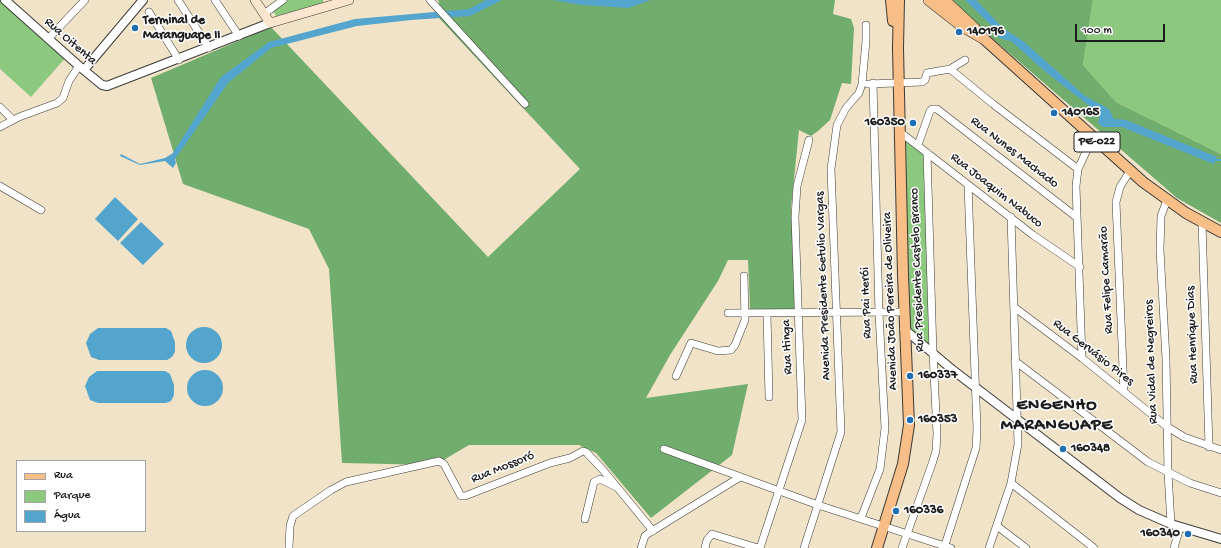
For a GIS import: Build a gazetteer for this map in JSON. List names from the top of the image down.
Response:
{
  "streets": {
    "highway": ["PE-022"],
    "main road": ["Avenida João Pereira de Oliveira"],
    "street": [
      "Rua Oitenta",
      "Rua Nunes Machado",
      "Rua Joaquim Nabuco",
      "Rua Presidente Castelo Branco",
      "Rua Felipe Camarão",
      "Avenida Presidente Getulio Vargas",
      "Rua Pai Herói",
      "Rua Henrique Dias",
      "Rua Itinga",
      "Rua Gervásio Pires",
      "Rua Vidal de Negreiros",
      "Rua Mossoró"
    ]
  },
  "crossings": [
    ["PE-022", "Rua Felipe Camarão"],
    ["PE-022", "Rua Henrique Dias"],
    ["PE-022", "Rua Vidal de Negreiros"],
    ["Rua Nunes Machado", "Rua Joaquim Nabuco"],
    ["Rua Joaquim Nabuco", "Rua Presidente Castelo Branco"],
    ["Rua Joaquim Nabuco", "Avenida João Pereira de Oliveira"],
    ["Rua Felipe Camarão", "Rua Gervásio Pires"],
    ["Rua Henrique Dias", "Rua Gervásio Pires"],
    ["Rua Gervásio Pires", "Rua Vidal de Negreiros"]
  ],
  "districts": ["ENGENHO MARANGUAPE"],
  "places": [
    "Terminal de Maranguape II",
    "140196",
    "140165",
    "160350",
    "160337",
    "160353",
    "160348",
    "160336",
    "160340"
  ],
  "legend": ["Rua", "Parque", "Água"],
  "scale_bar": "100 m"
}
